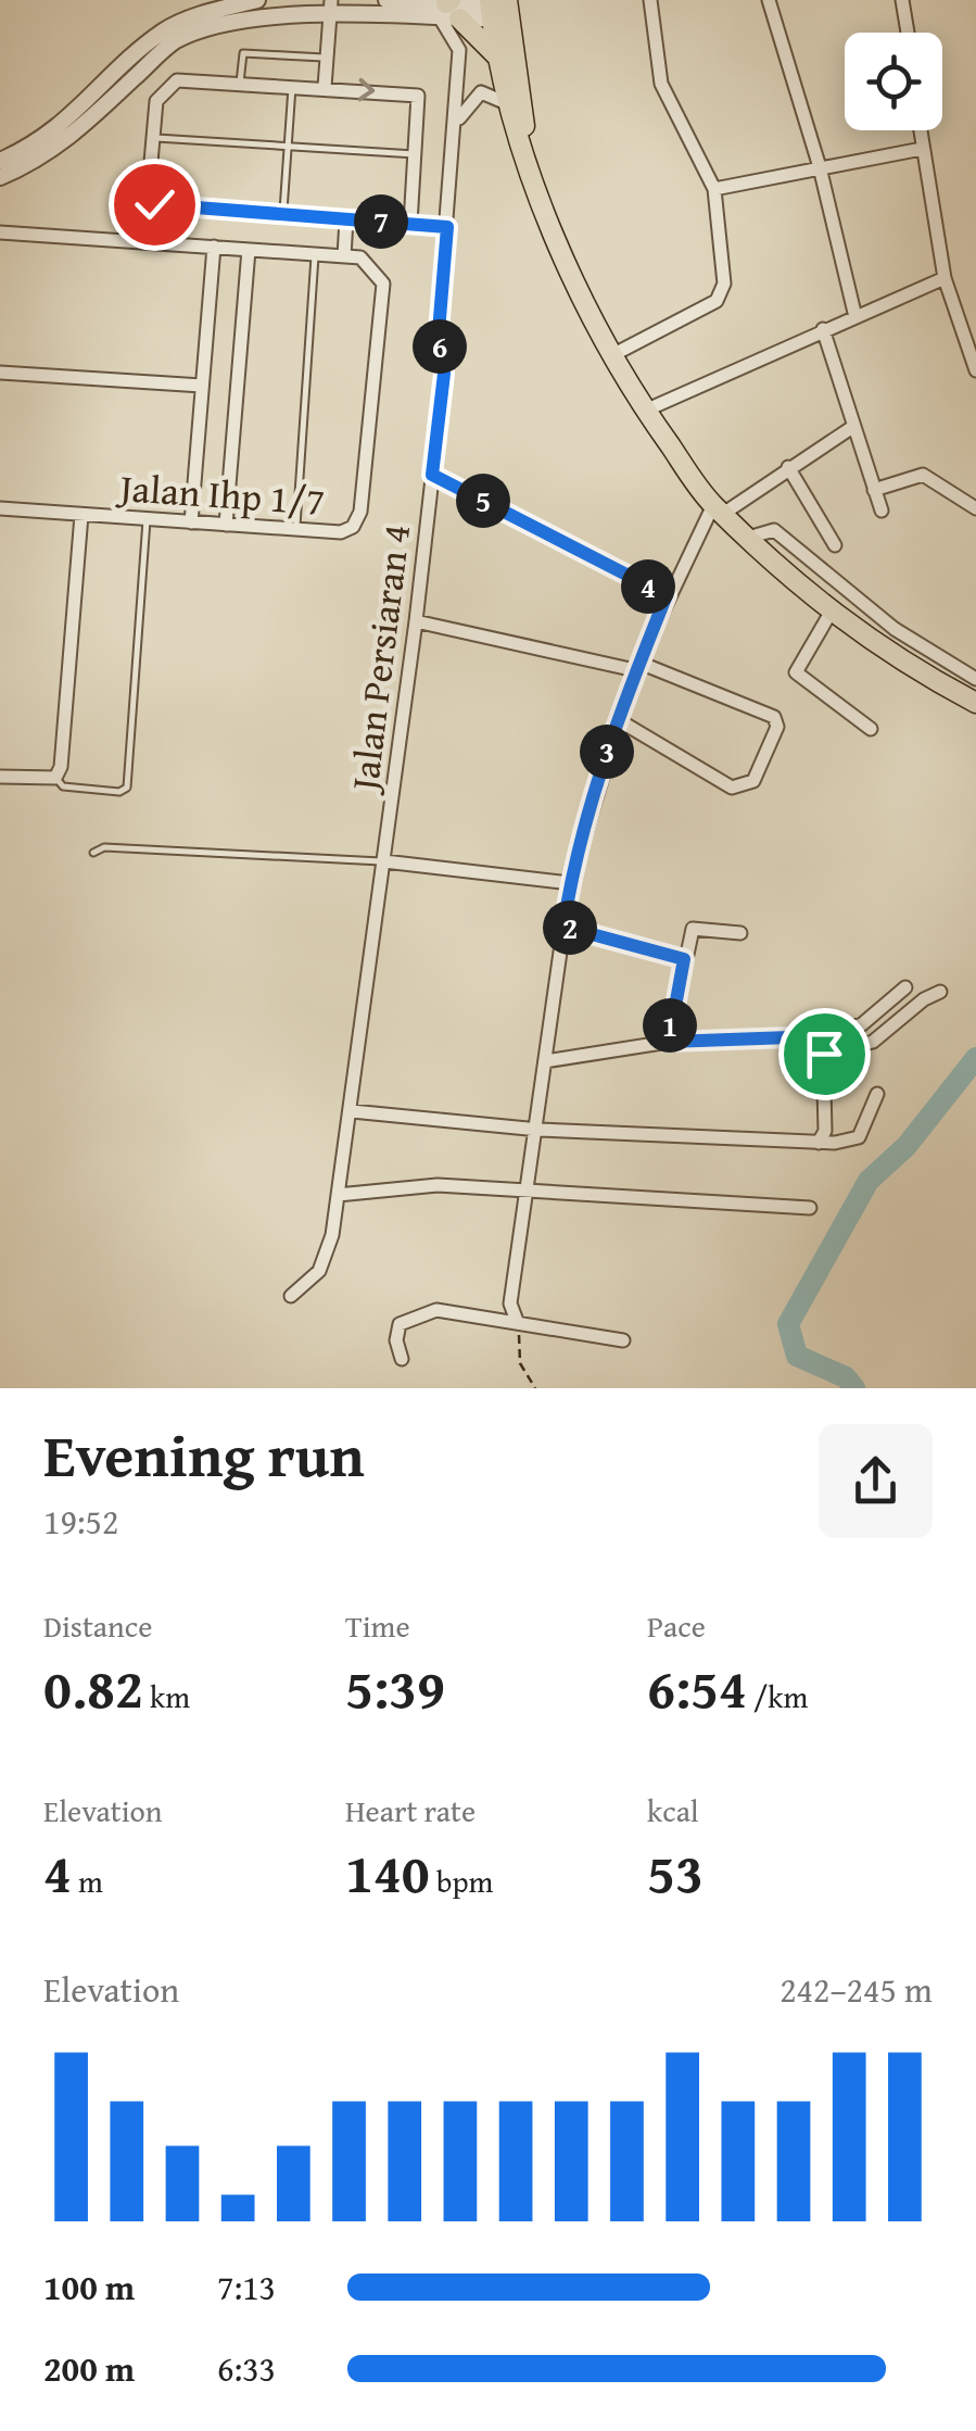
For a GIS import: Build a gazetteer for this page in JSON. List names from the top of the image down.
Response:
{
  "streets": {
    "street": ["Jalan Ihp 1/7", "Jalan Persiaran 4"]
  },
  "page": {
    "pins": [
      "7",
      "6",
      "5",
      "4",
      "3",
      "2",
      "1"
    ],
    "heading": ["Evening run", "19:52"],
    "stats": [
      ["Distance", "0.82 km"],
      ["Time", "5:39"],
      ["Pace", "6:54 /km"],
      ["Elevation", "4 m"],
      ["Heart rate", "140 bpm"],
      ["kcal", "53"]
    ],
    "chart": ["Elevation", "242–245 m"],
    "list": [
      {
        "name": "100 m",
        "note": "7:13"
      },
      {
        "name": "200 m",
        "note": "6:33"
      }
    ]
  }
}
